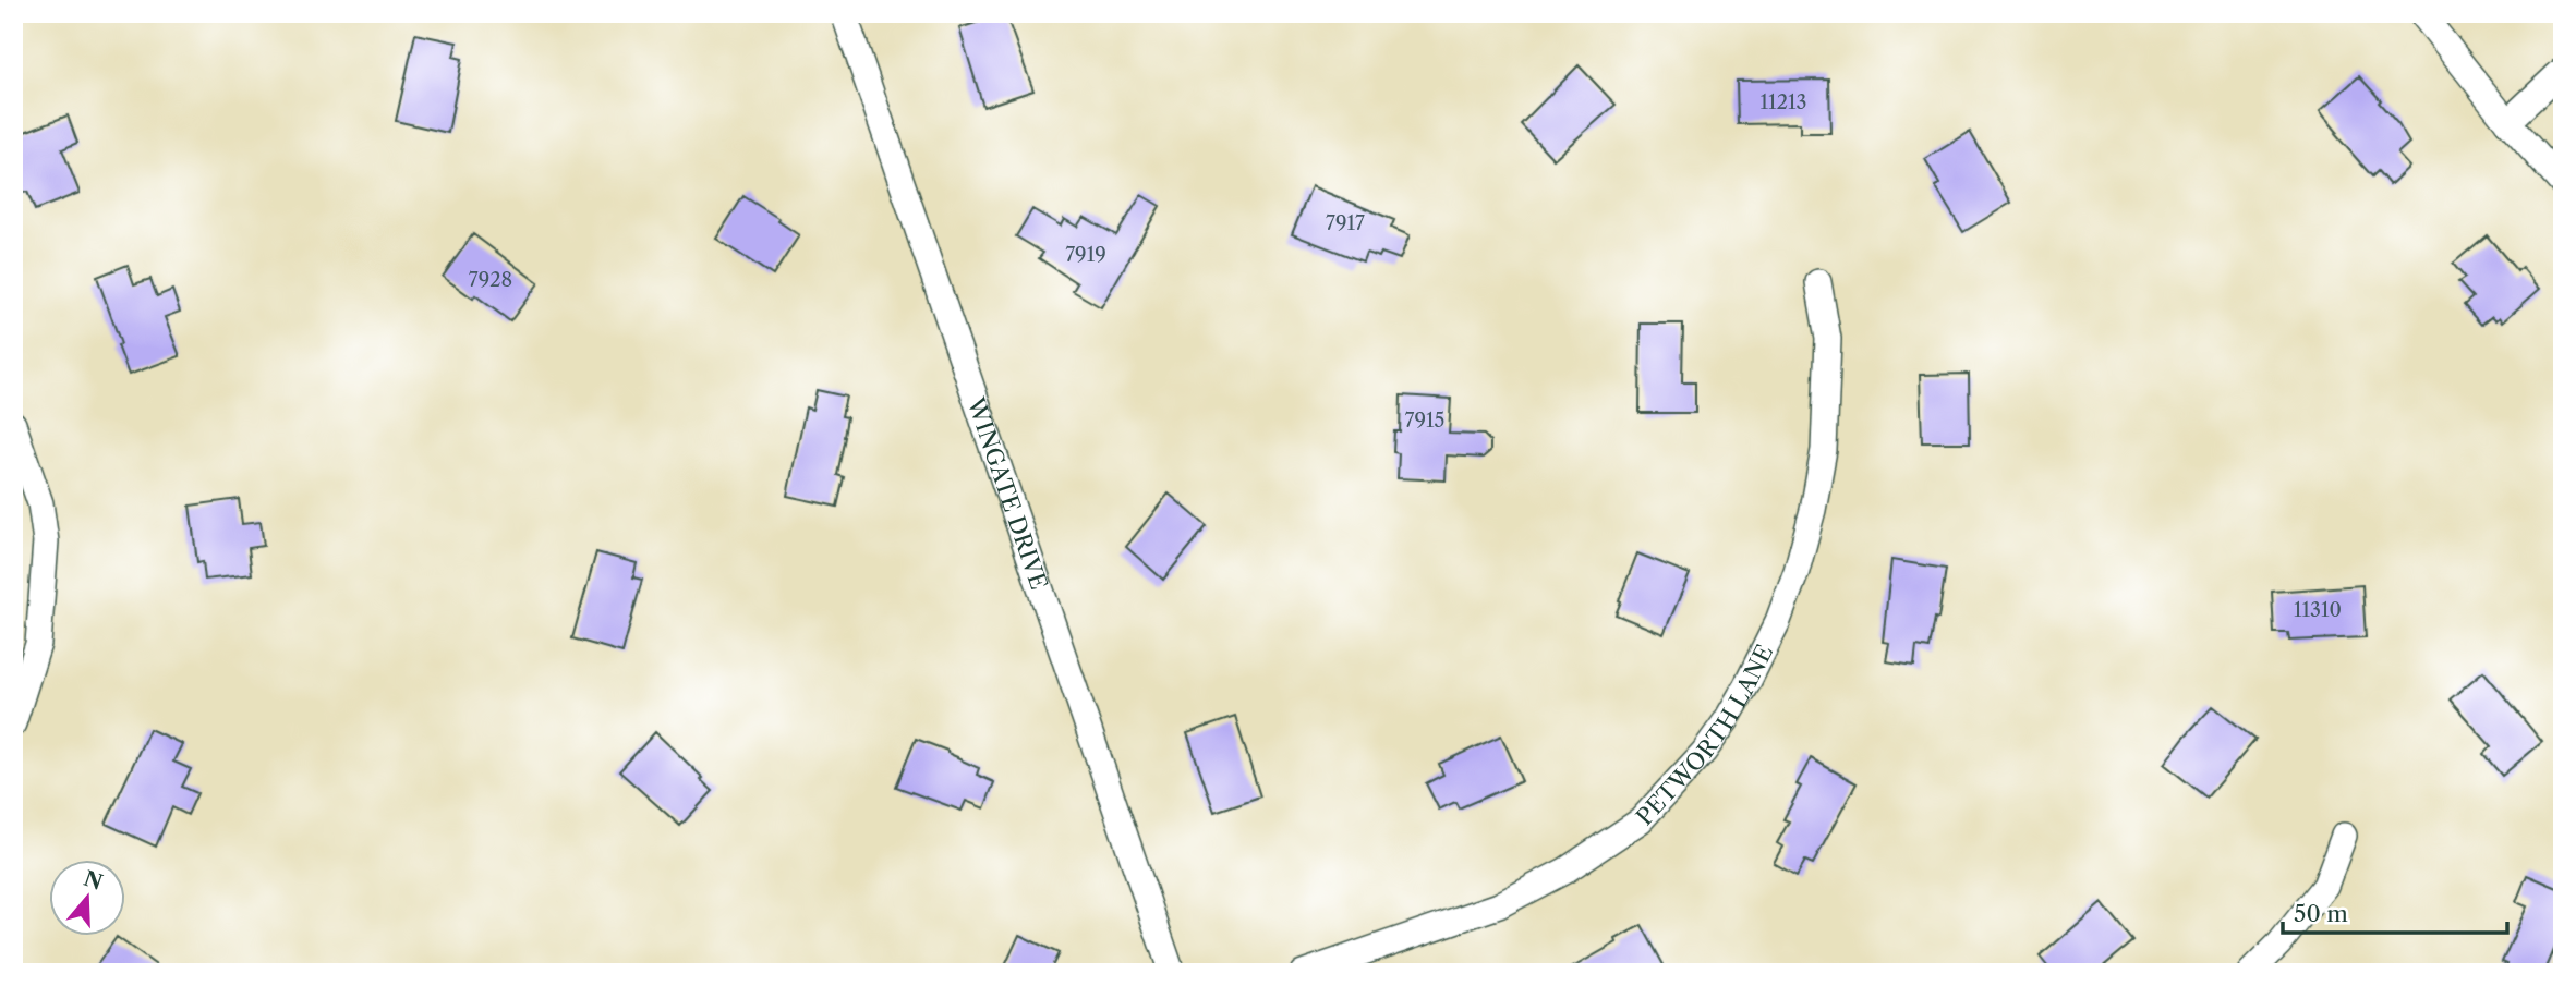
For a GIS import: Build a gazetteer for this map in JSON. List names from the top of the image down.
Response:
{
  "streets": {
    "street": ["WINGATE DRIVE", "PETWORTH LANE"]
  },
  "house_numbers": [
    "11213",
    "7917",
    "7919",
    "7928",
    "7915",
    "11310"
  ],
  "scale_bar": "50 m",
  "north": "top"
}
